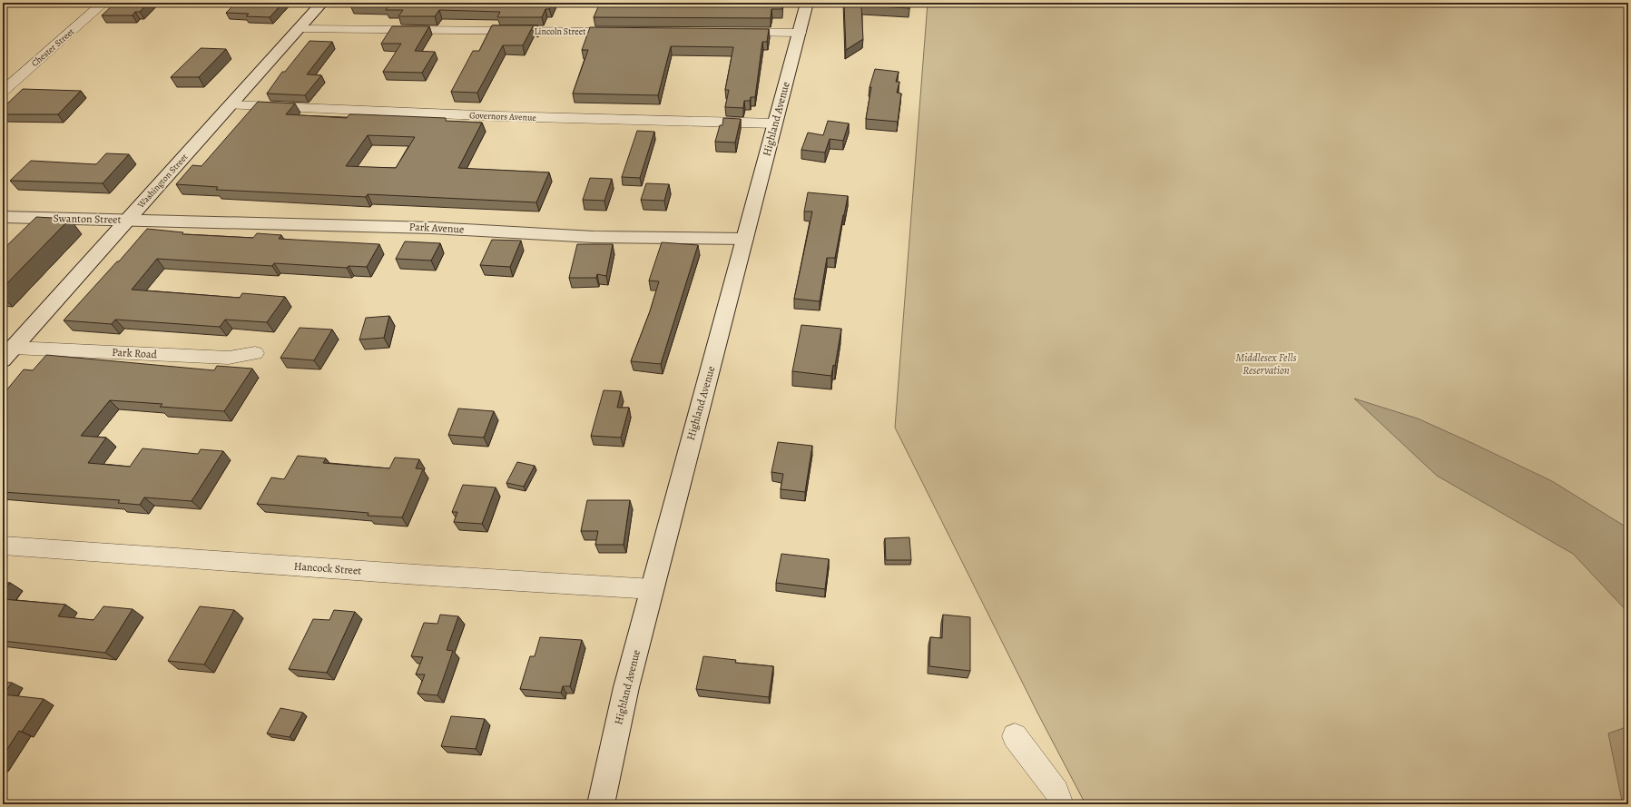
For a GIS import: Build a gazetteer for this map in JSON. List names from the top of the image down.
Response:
{
  "streets": {
    "main road": [
      "Highland Avenue",
      "Washington Street",
      "Swanton Street",
      "Park Avenue"
    ],
    "street": [
      "Lincoln Street",
      "Chester Street",
      "Governors Avenue",
      "Park Road",
      "Hancock Street"
    ]
  },
  "crossings": [
    ["Lincoln Street", "Washington Street"],
    ["Governors Avenue", "Highland Avenue"],
    ["Governors Avenue", "Washington Street"],
    ["Highland Avenue", "Park Avenue"],
    ["Highland Avenue", "Hancock Street"],
    ["Washington Street", "Swanton Street"],
    ["Washington Street", "Park Avenue"],
    ["Washington Street", "Park Road"],
    ["Swanton Street", "Park Avenue"]
  ],
  "parks": ["Middlesex Fells Reservation"]
}
